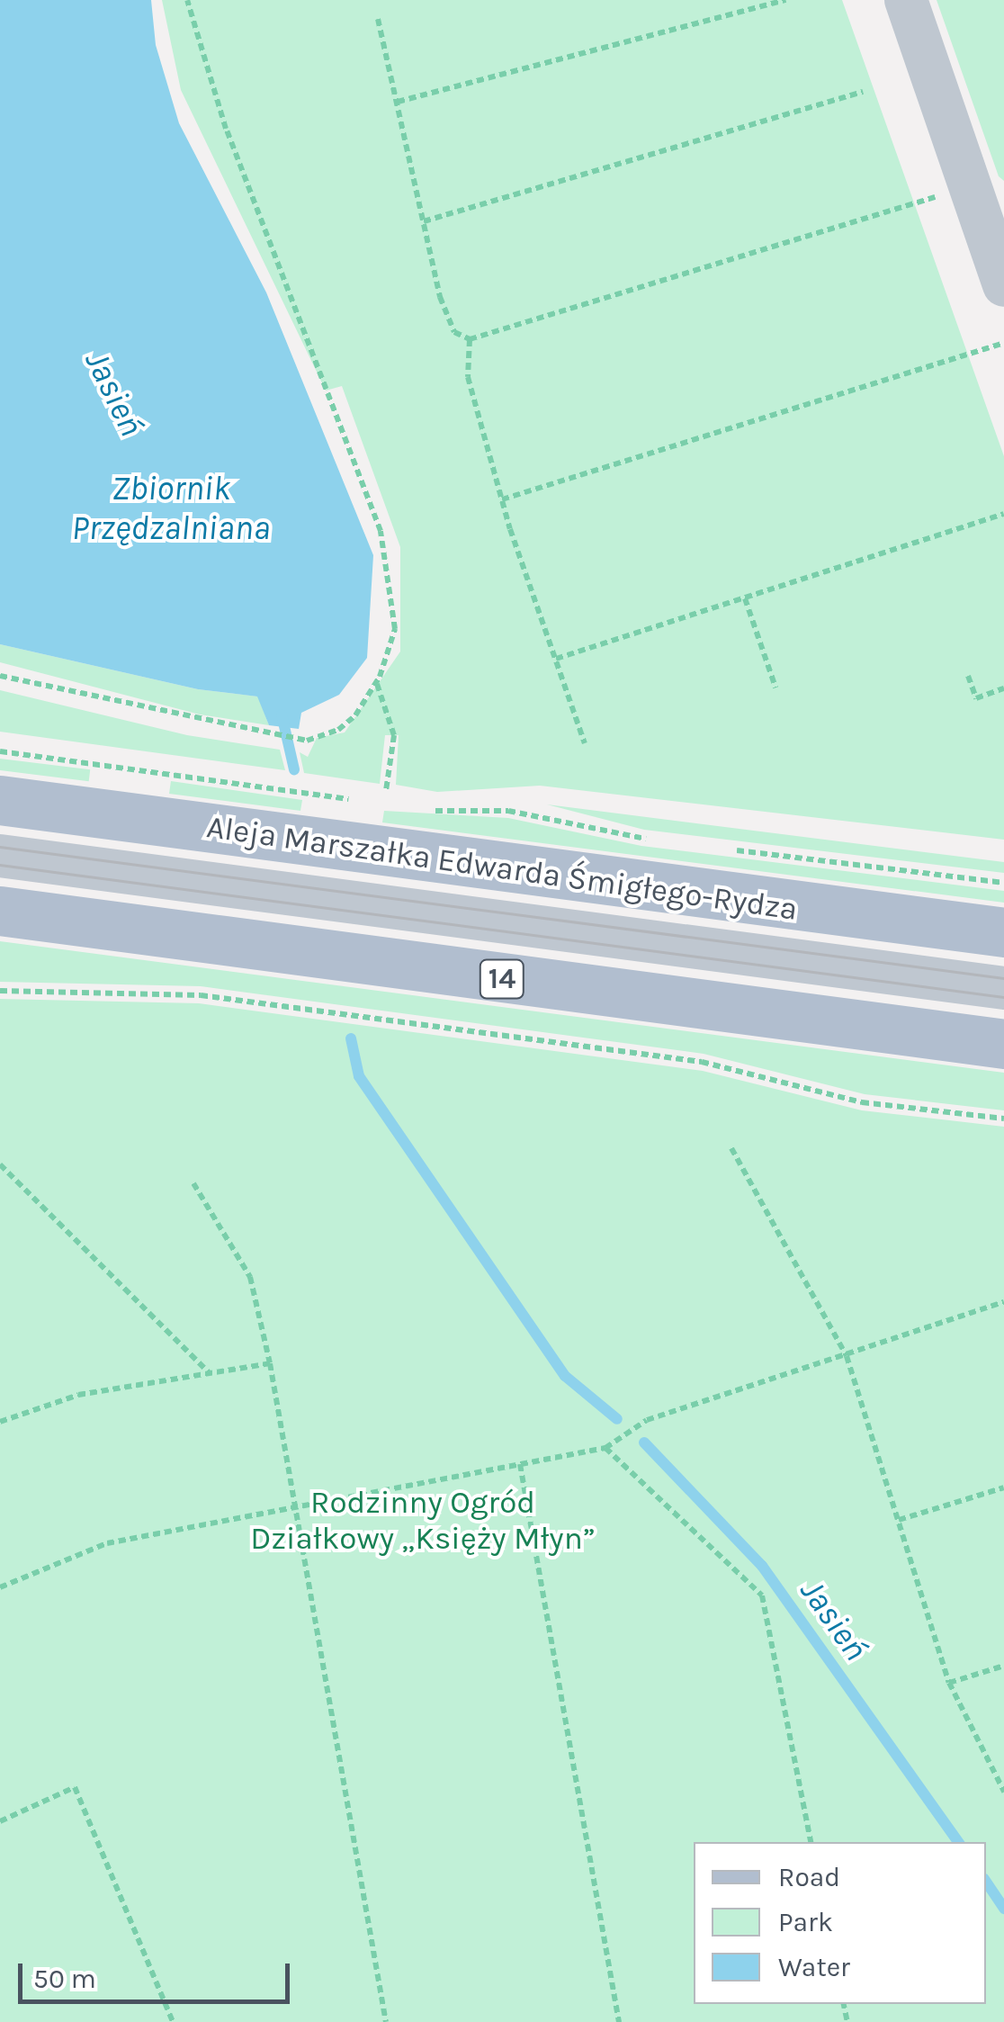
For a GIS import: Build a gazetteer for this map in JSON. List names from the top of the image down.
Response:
{
  "streets": {
    "main road": ["Aleja Marszałka Edwarda Śmigłego-Rydza", "14"]
  },
  "water": ["Jasień", "Zbiornik Przędzalniana"],
  "parks": ["Rodzinny Ogród Działkowy „Księży Młyn”"],
  "legend": ["Road", "Park", "Water"],
  "scale_bar": "50 m"
}
